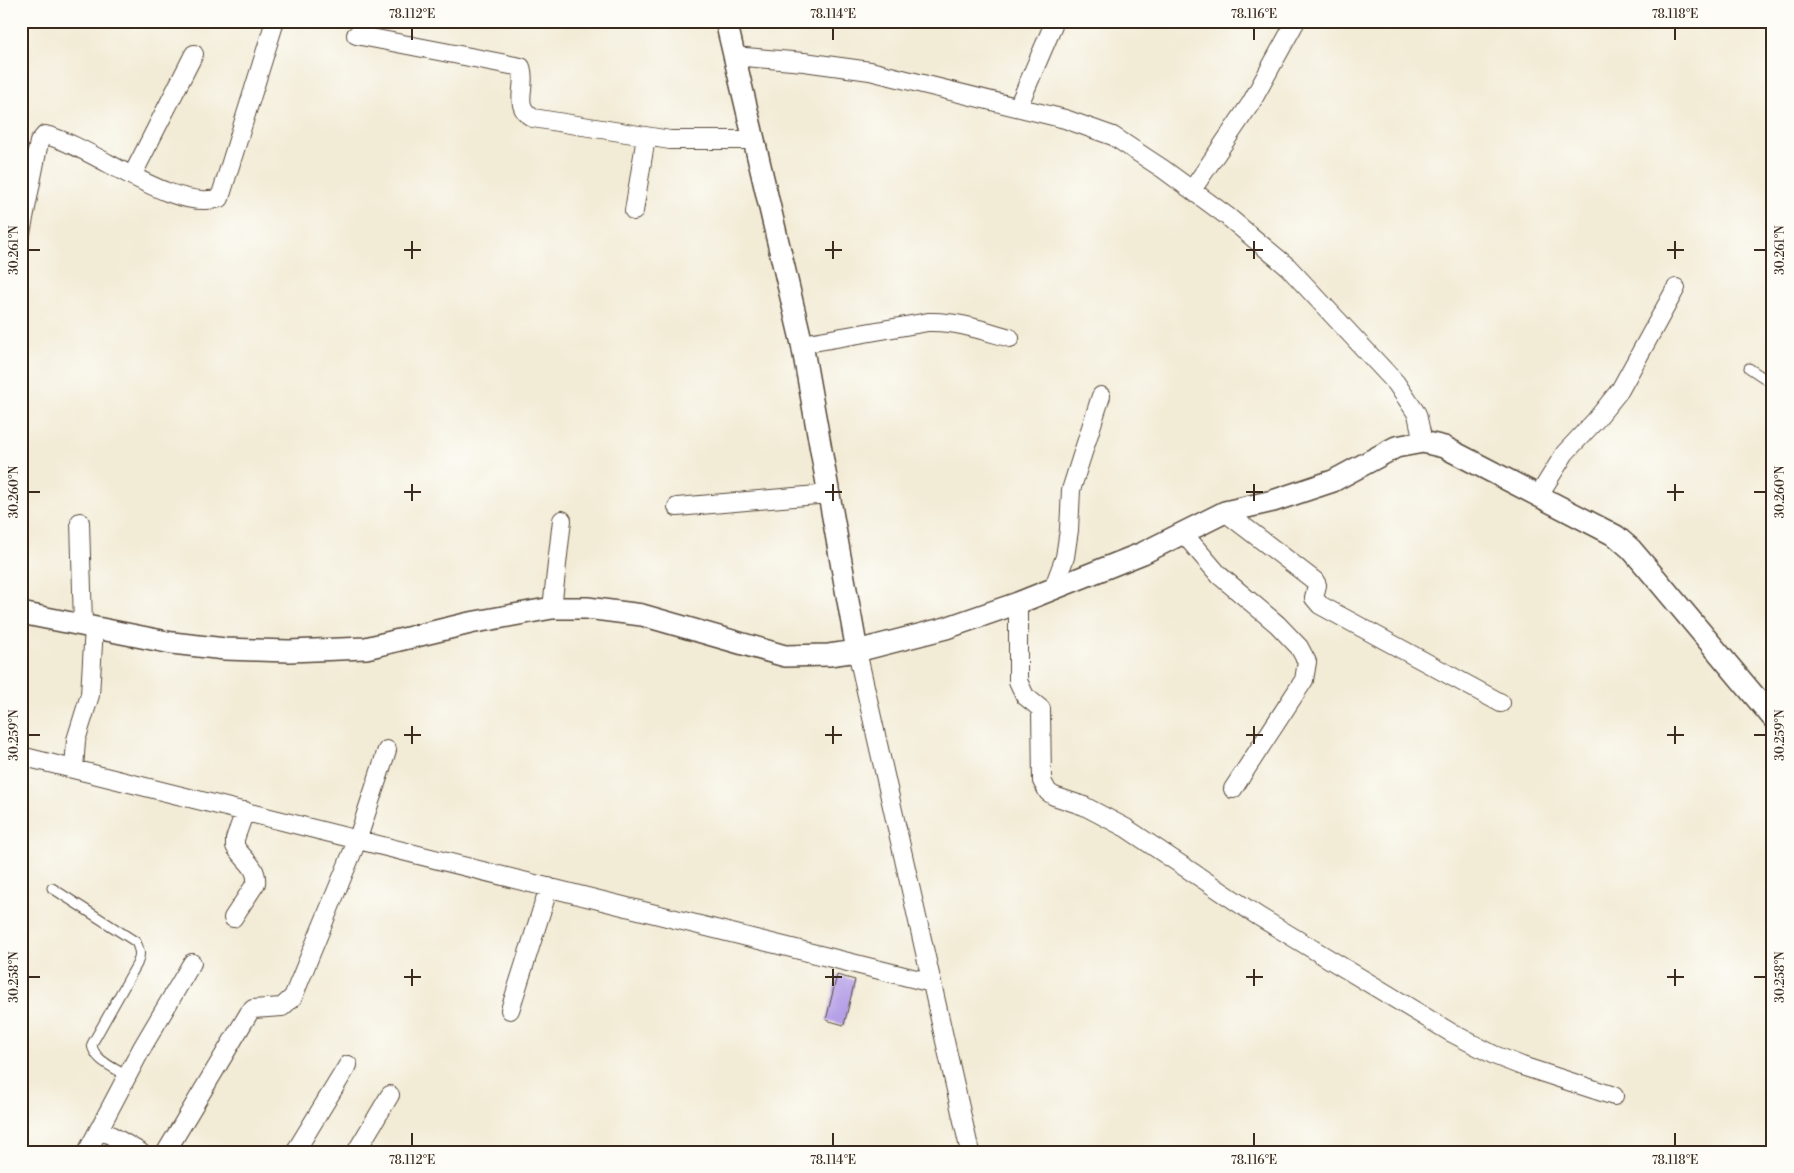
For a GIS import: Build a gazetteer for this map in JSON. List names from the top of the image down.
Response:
{
  "coordinates": [
    "78.112°E",
    "78.114°E",
    "78.116°E",
    "78.118°E",
    "30.261°N",
    "30.260°N",
    "30.259°N",
    "30.258°N"
  ]
}
